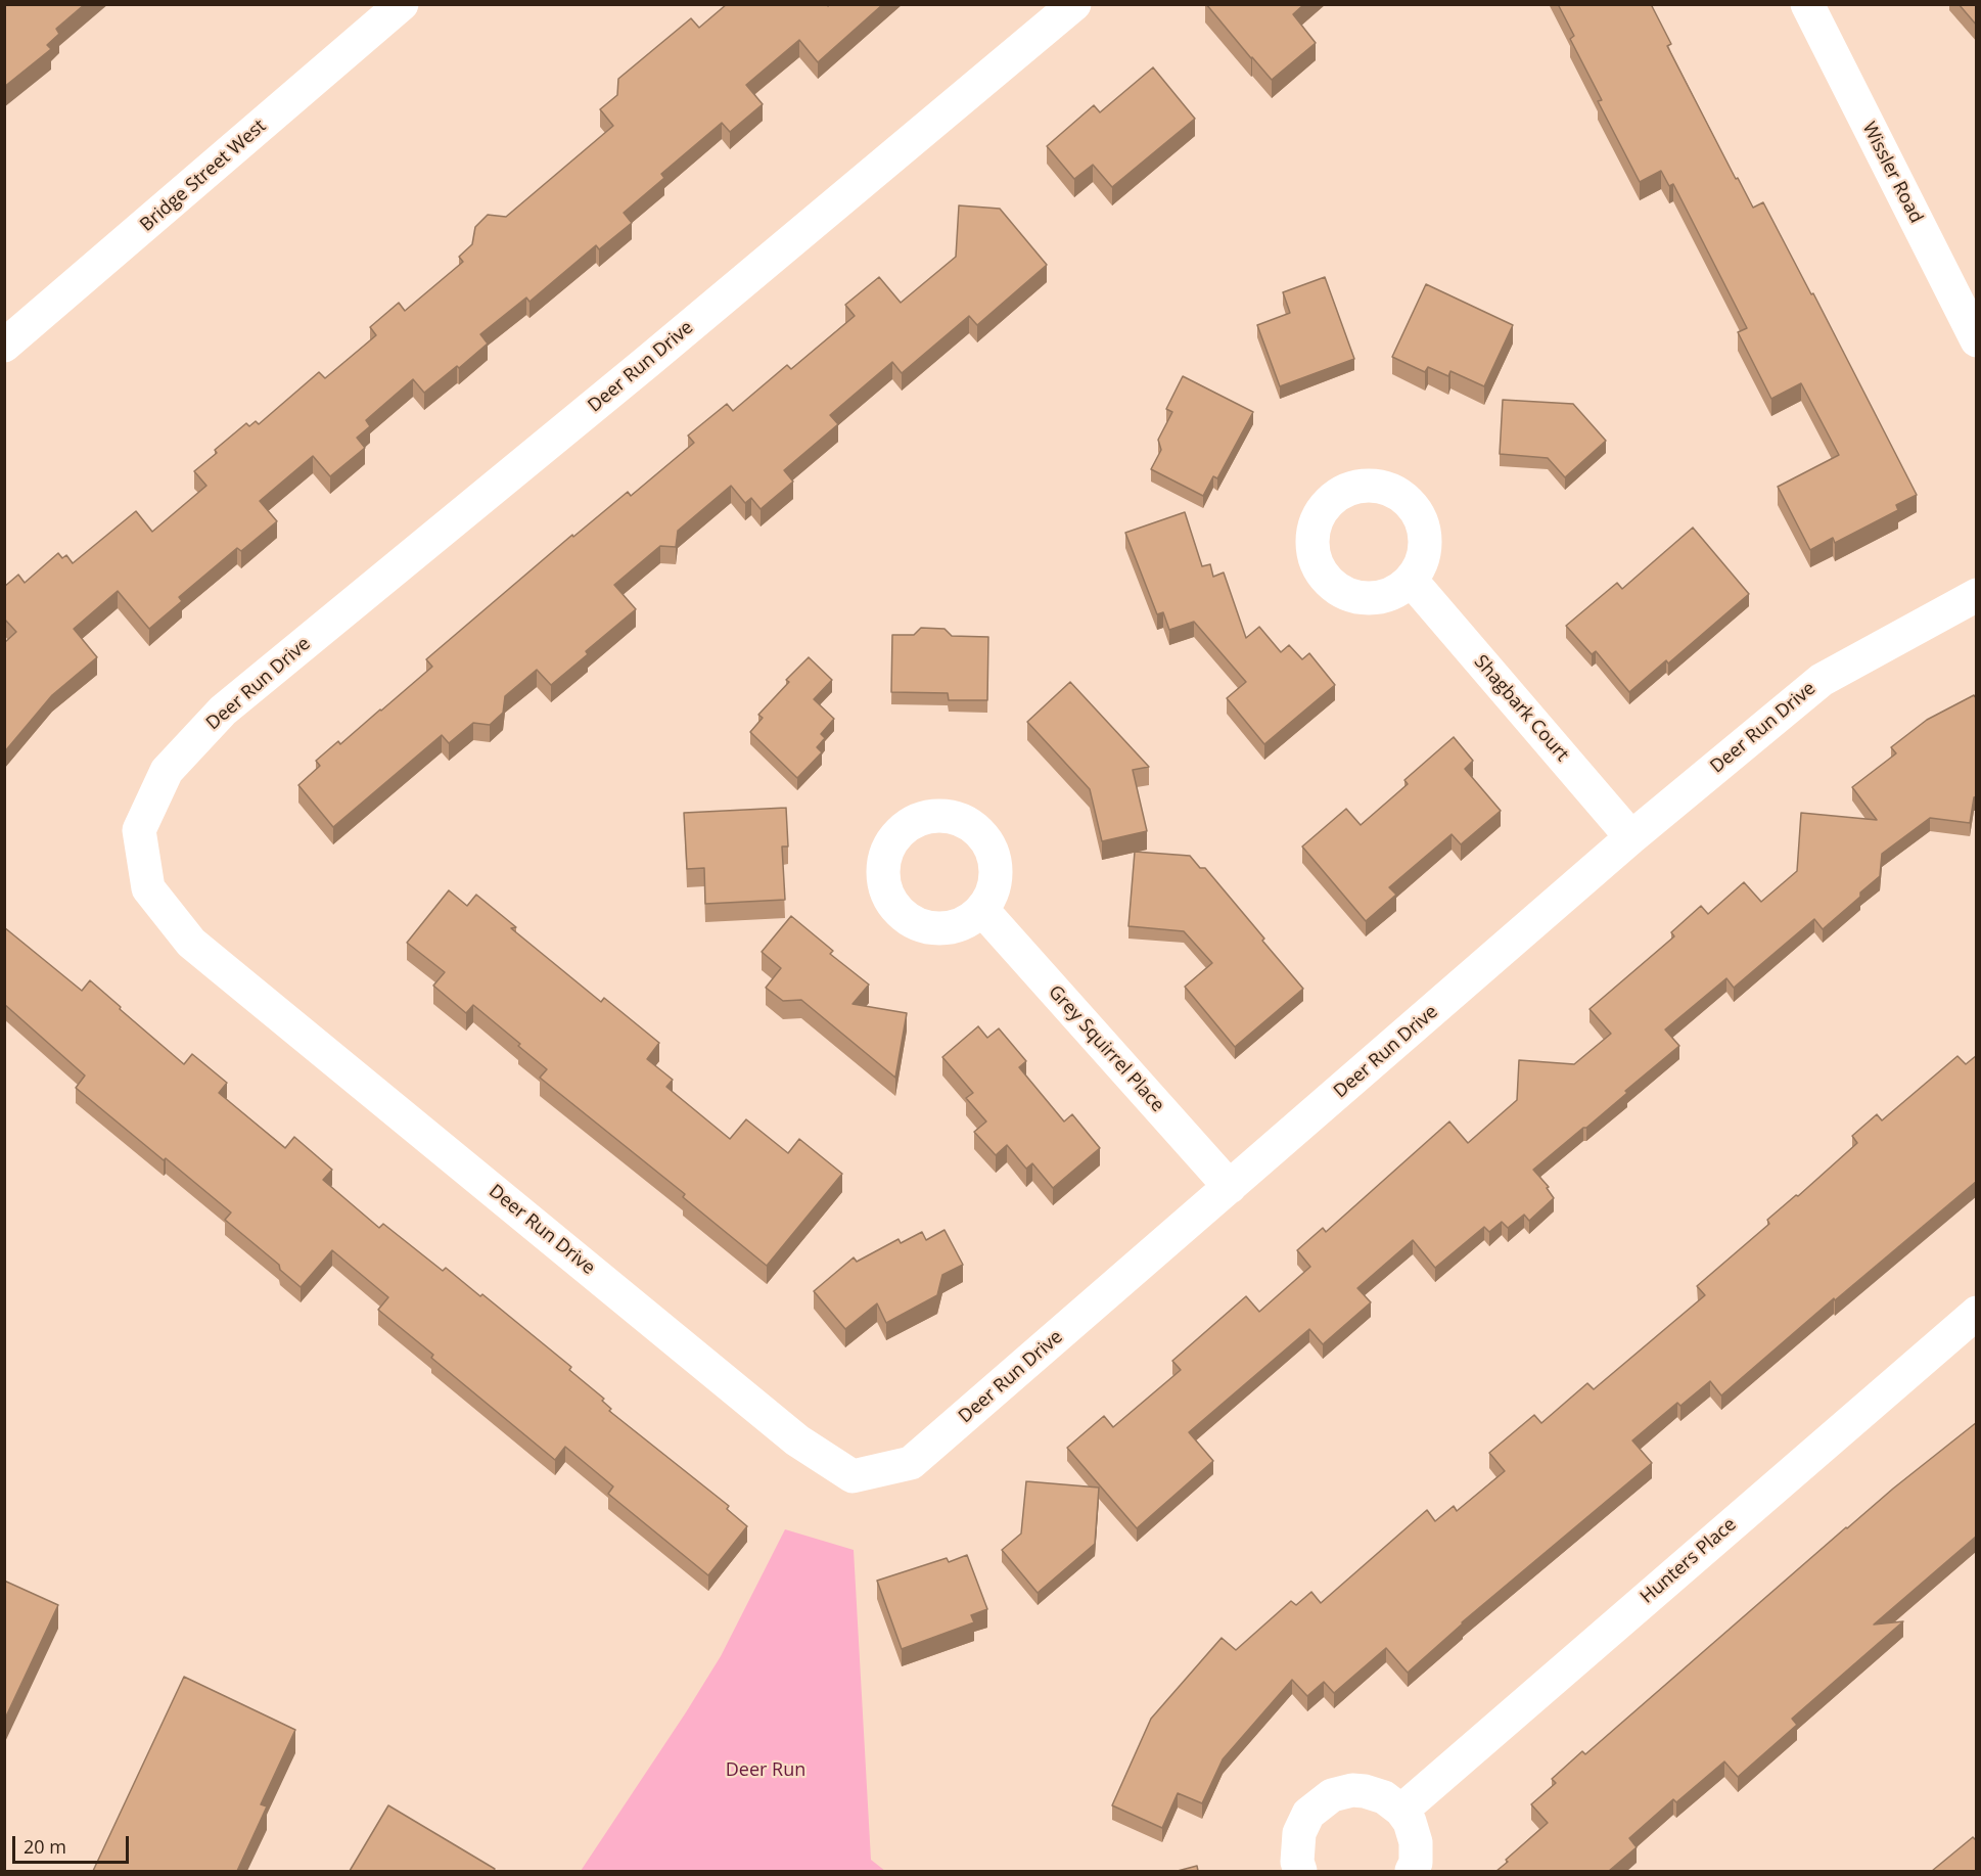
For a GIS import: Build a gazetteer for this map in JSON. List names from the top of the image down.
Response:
{
  "streets": {
    "street": [
      "Wissler Road",
      "Bridge Street West",
      "Deer Run Drive",
      "Shagbark Court",
      "Grey Squirrel Place",
      "Hunters Place"
    ]
  },
  "crossings": [
    ["Deer Run Drive", "Shagbark Court"],
    ["Deer Run Drive", "Grey Squirrel Place"]
  ],
  "parks": ["Deer Run"],
  "scale_bar": "20 m"
}
